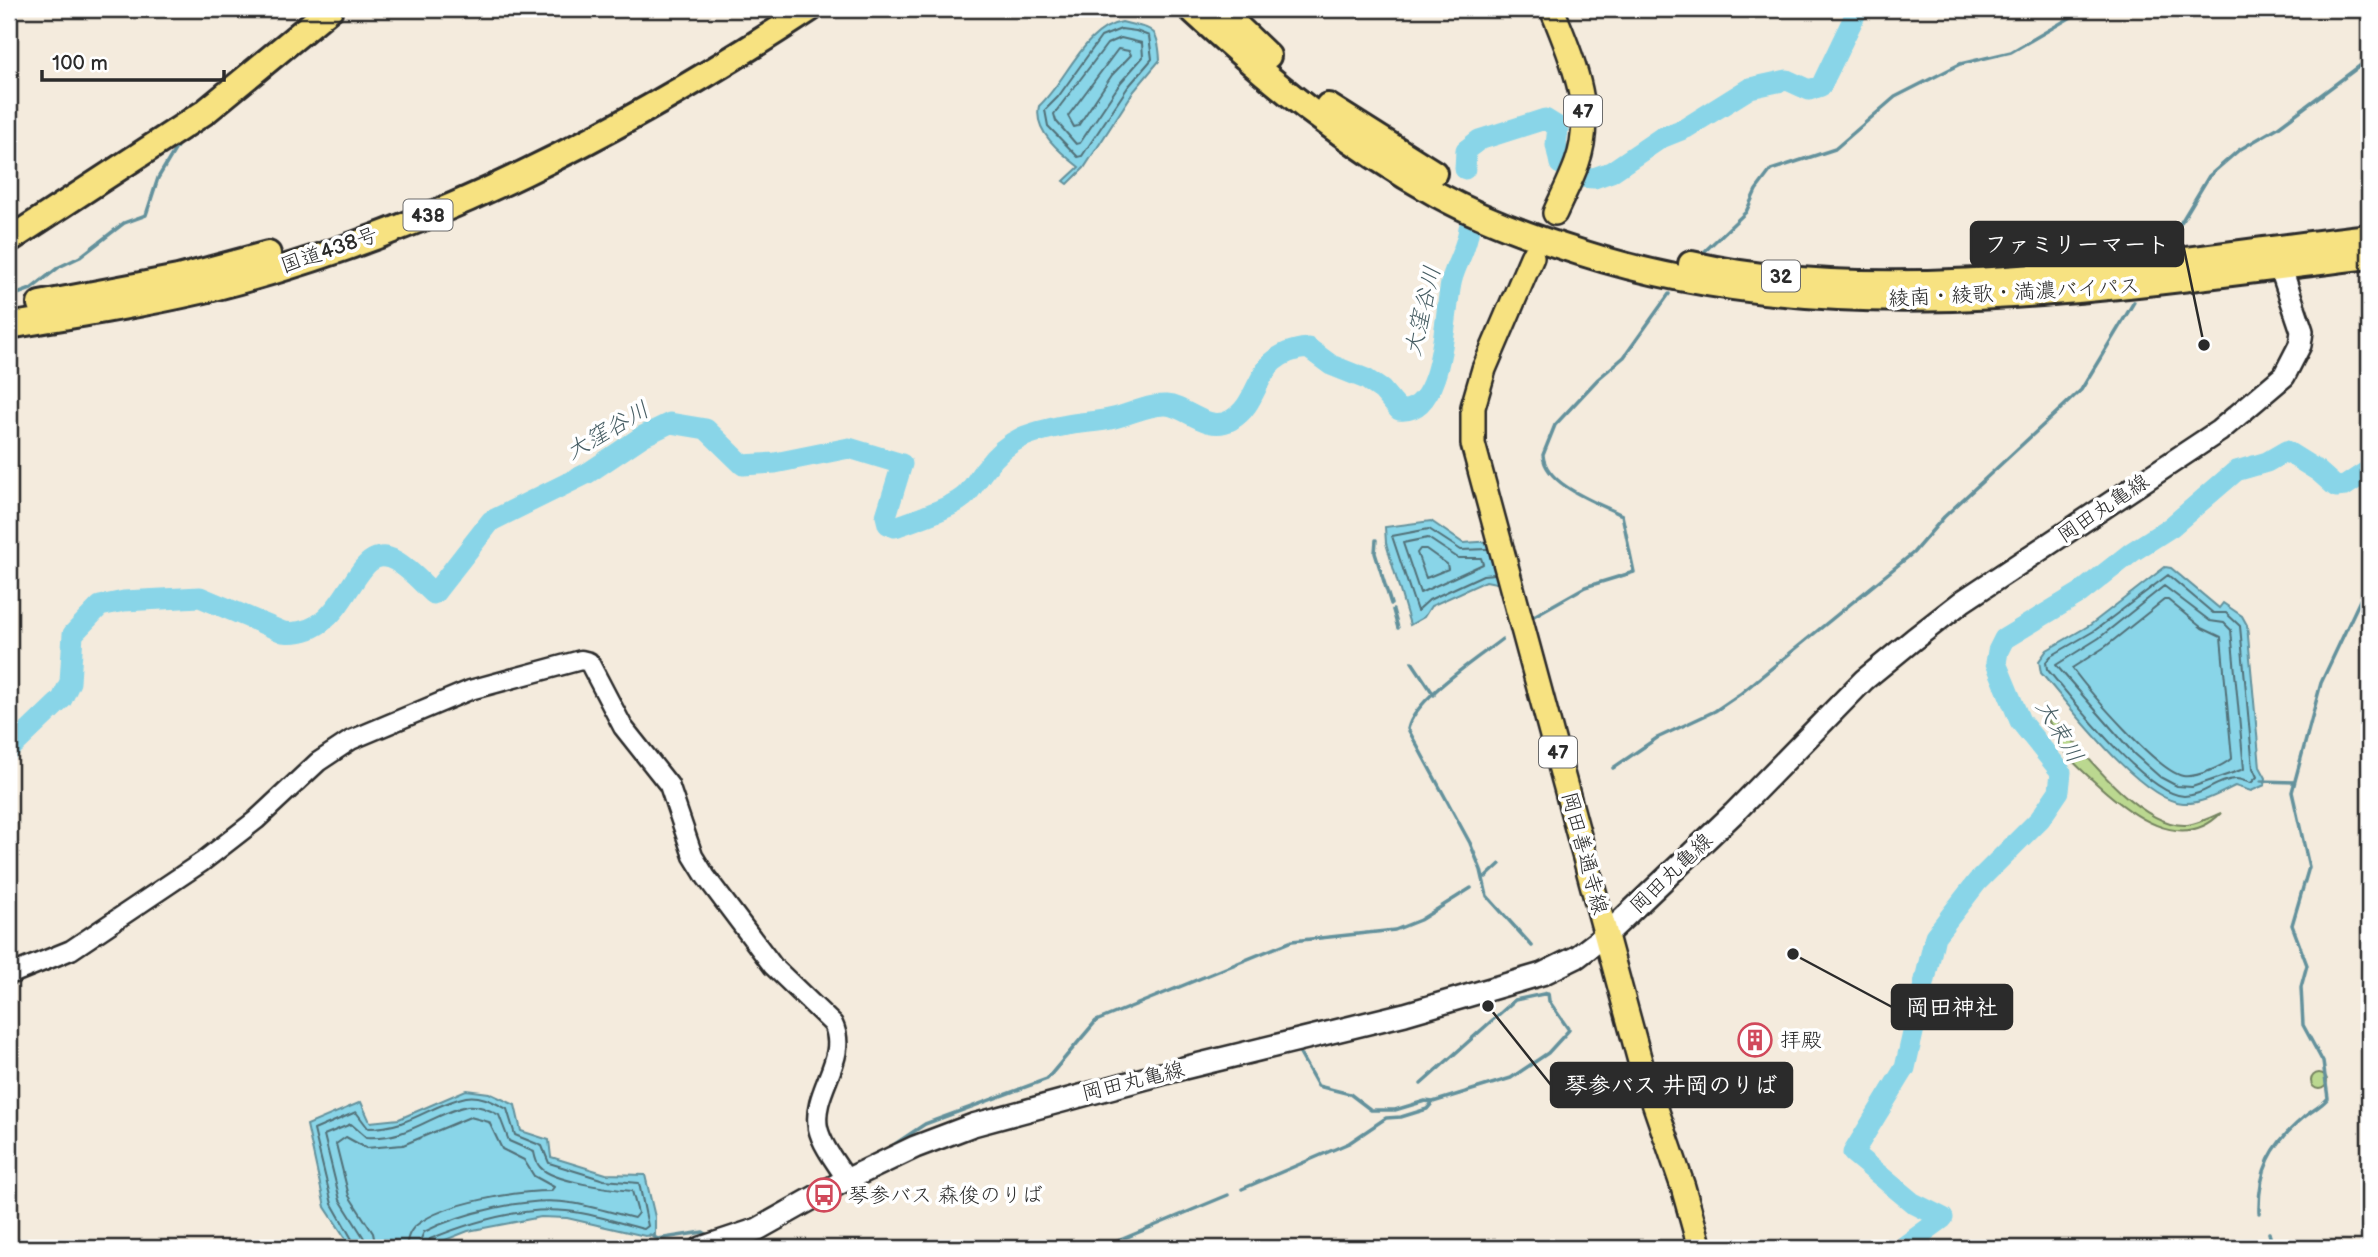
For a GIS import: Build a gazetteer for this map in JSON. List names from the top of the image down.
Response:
{
  "streets": {
    "highway": [
      "438",
      "国道438号",
      "32",
      "綾南・綾歌・満濃バイパス"
    ],
    "main road": ["47", "岡田丸亀線", "岡田善通寺線"]
  },
  "crossings": [
    ["綾南・綾歌・満濃バイパス", "岡田丸亀線"],
    ["岡田丸亀線", "岡田善通寺線"]
  ],
  "water": ["大窪谷川", "大束川"],
  "places": {
    "other": ["ファミリーマート", "岡田神社", "琴参バス 井岡のりば"],
    "building": ["拝殿"],
    "bus stop": ["琴参バス 森俊のりば"]
  },
  "scale_bar": "100 m"
}
